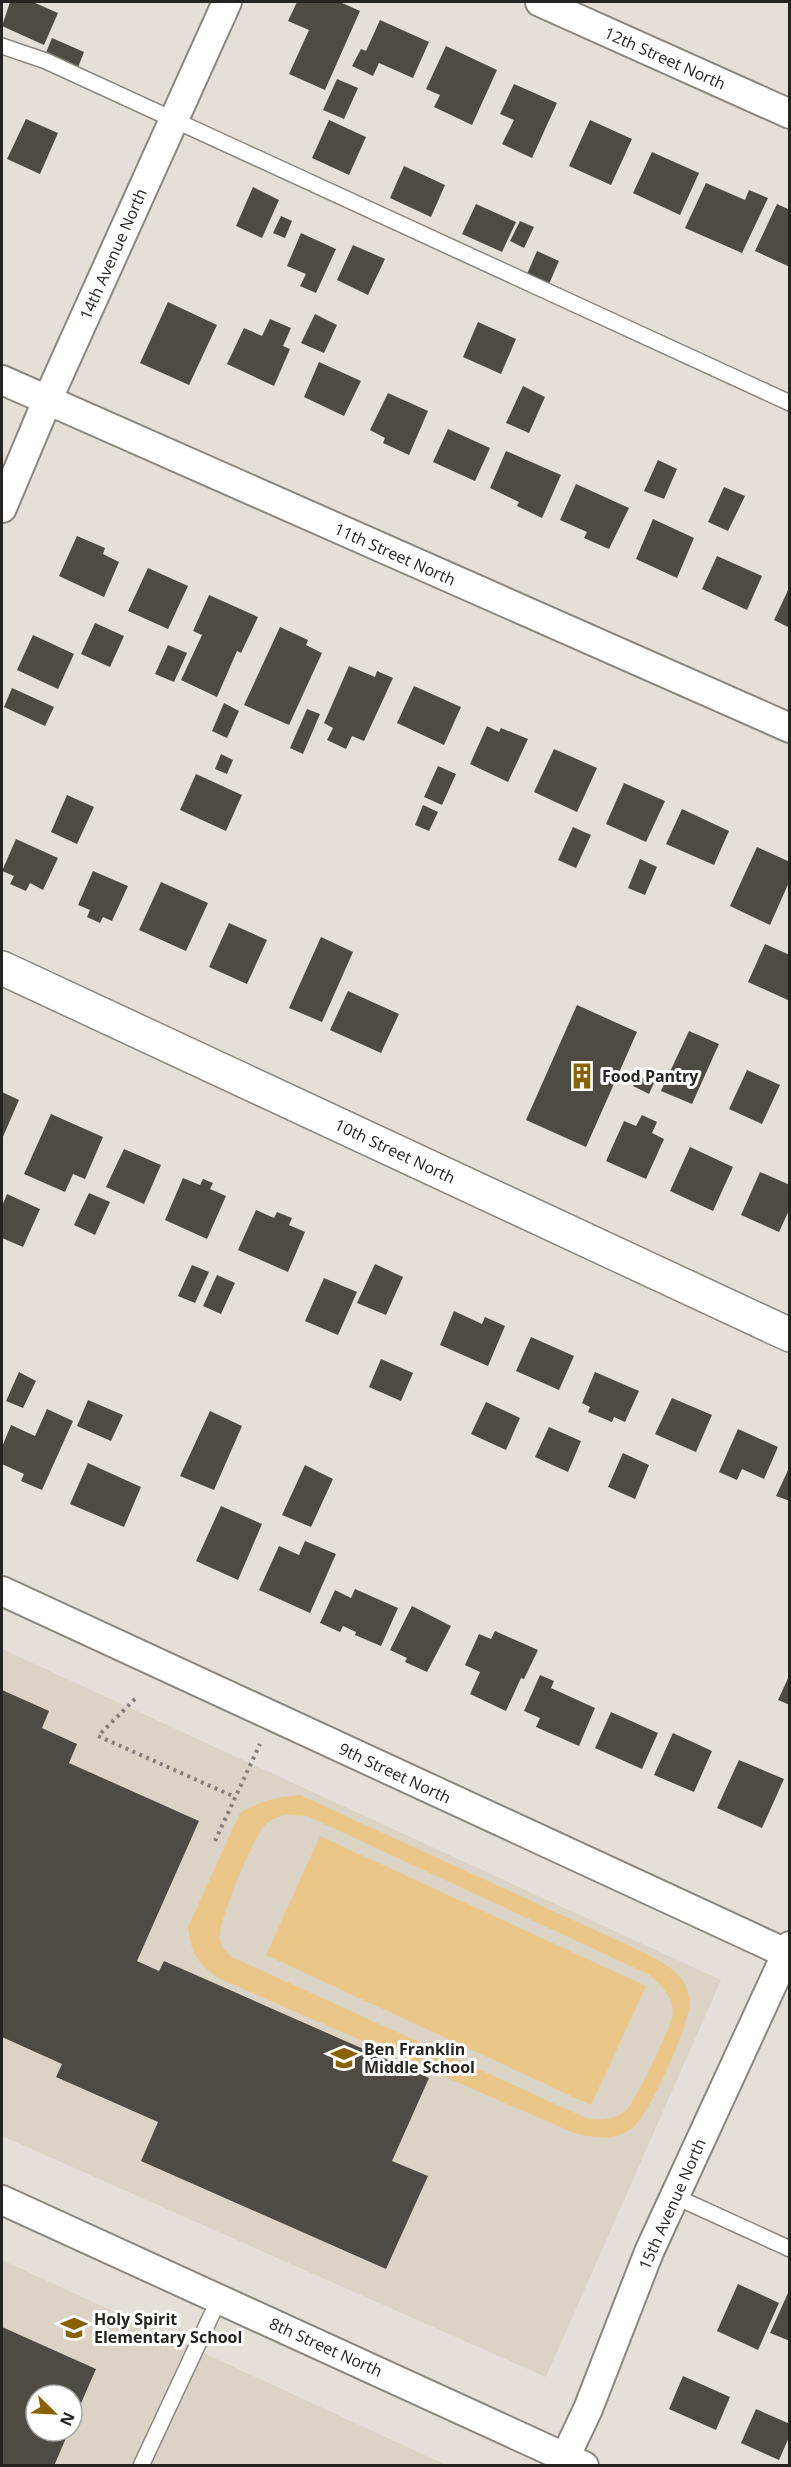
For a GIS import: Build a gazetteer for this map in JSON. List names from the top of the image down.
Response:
{
  "streets": {
    "main road": ["10th Street North"],
    "street": [
      "12th Street North",
      "14th Avenue North",
      "11th Street North",
      "9th Street North",
      "15th Avenue North",
      "8th Street North"
    ]
  },
  "crossings": [
    ["14th Avenue North", "11th Street North"],
    ["9th Street North", "15th Avenue North"],
    ["15th Avenue North", "8th Street North"]
  ],
  "places": {
    "building": ["Food Pantry"],
    "school or university": ["Ben Franklin Middle School", "Holy Spirit Elementary School"]
  },
  "north": "bottom right"
}
